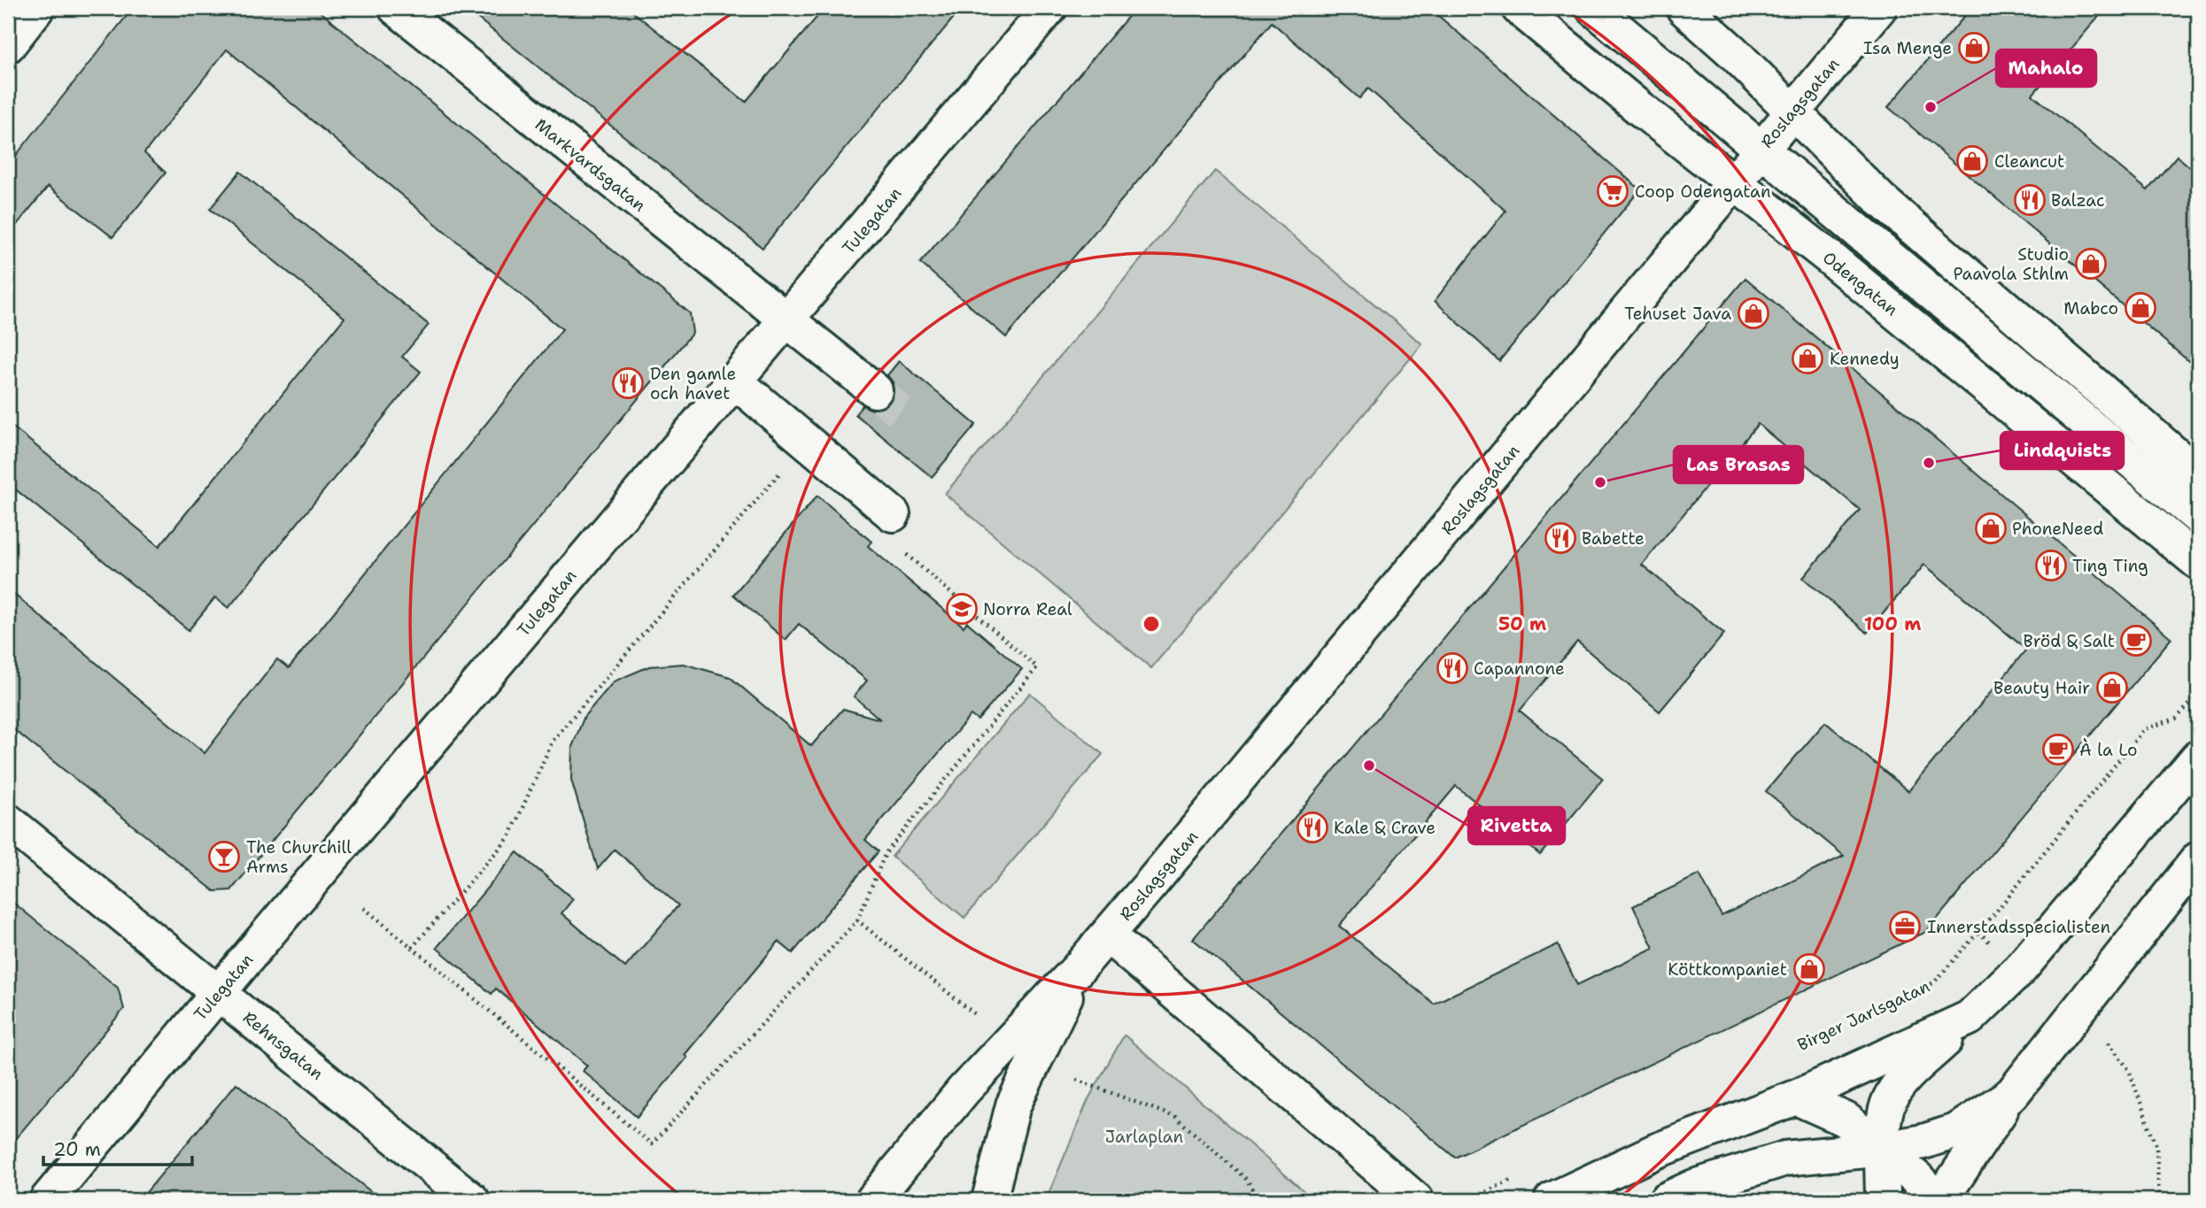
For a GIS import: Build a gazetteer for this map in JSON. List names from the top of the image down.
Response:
{
  "streets": {
    "street": [
      "Roslagsgatan",
      "Markvardsgatan",
      "Tulegatan",
      "Odengatan",
      "Rehnsgatan"
    ],
    "path": ["Birger Jarlsgatan"]
  },
  "crossings": [
    ["Roslagsgatan", "Odengatan"],
    ["Markvardsgatan", "Tulegatan"],
    ["Tulegatan", "Rehnsgatan"]
  ],
  "parks": ["Jarlaplan"],
  "places": {
    "shop": [
      "Isa Menge",
      "Cleancut",
      "Studio Paavola Sthlm",
      "Mabco",
      "Tehuset Java",
      "Kennedy",
      "PhoneNeed",
      "Beauty Hair",
      "Köttkompaniet"
    ],
    "other": [
      "Mahalo",
      "Lindquists",
      "Las Brasas",
      "Rivetta"
    ],
    "supermarket": ["Coop Odengatan"],
    "restaurant": [
      "Balzac",
      "Den gamle och havet",
      "Babette",
      "Ting Ting",
      "Capannone",
      "Kale & Crave"
    ],
    "school or university": ["Norra Real"],
    "cafe": ["Bröd & Salt", "À la Lo"],
    "bar": ["The Churchill Arms"],
    "office": ["Innerstadsspecialisten"]
  },
  "scale_bar": "20 m",
  "rings": ["50 m", "100 m"]
}
